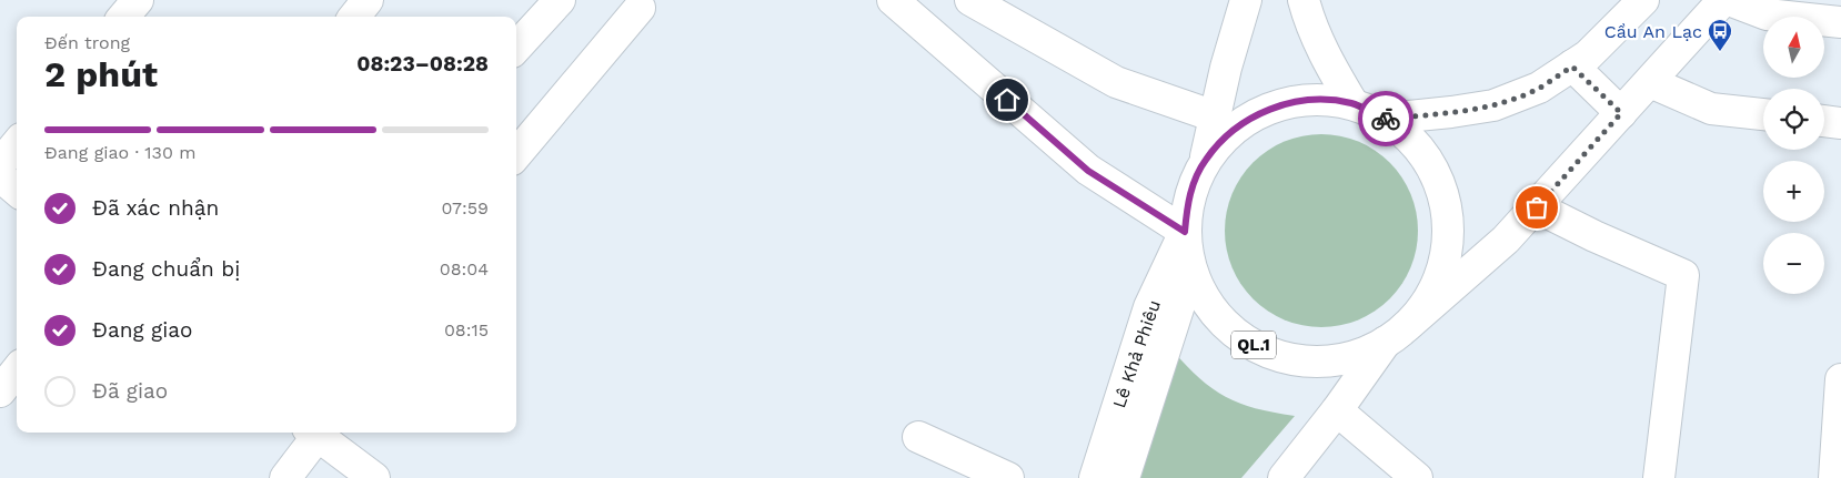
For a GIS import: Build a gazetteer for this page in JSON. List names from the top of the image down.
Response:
{
  "streets": {
    "main road": ["QL.1", "Lê Khả Phiêu"]
  },
  "crossings": [
    ["QL.1", "Lê Khả Phiêu"]
  ],
  "places": {
    "bus stop": ["Cầu An Lạc"]
  },
  "north": "top",
  "page": {
    "map_buttons": ["+", "−"],
    "heading": ["2 phút", "Đến trong", "08:23–08:28"],
    "bar": "Đang giao · 130 m",
    "list": [
      ["Đã xác nhận", "07:59"],
      ["Đang chuẩn bị", "08:04"],
      ["Đang giao", "08:15"],
      "Đã giao"
    ]
  }
}
